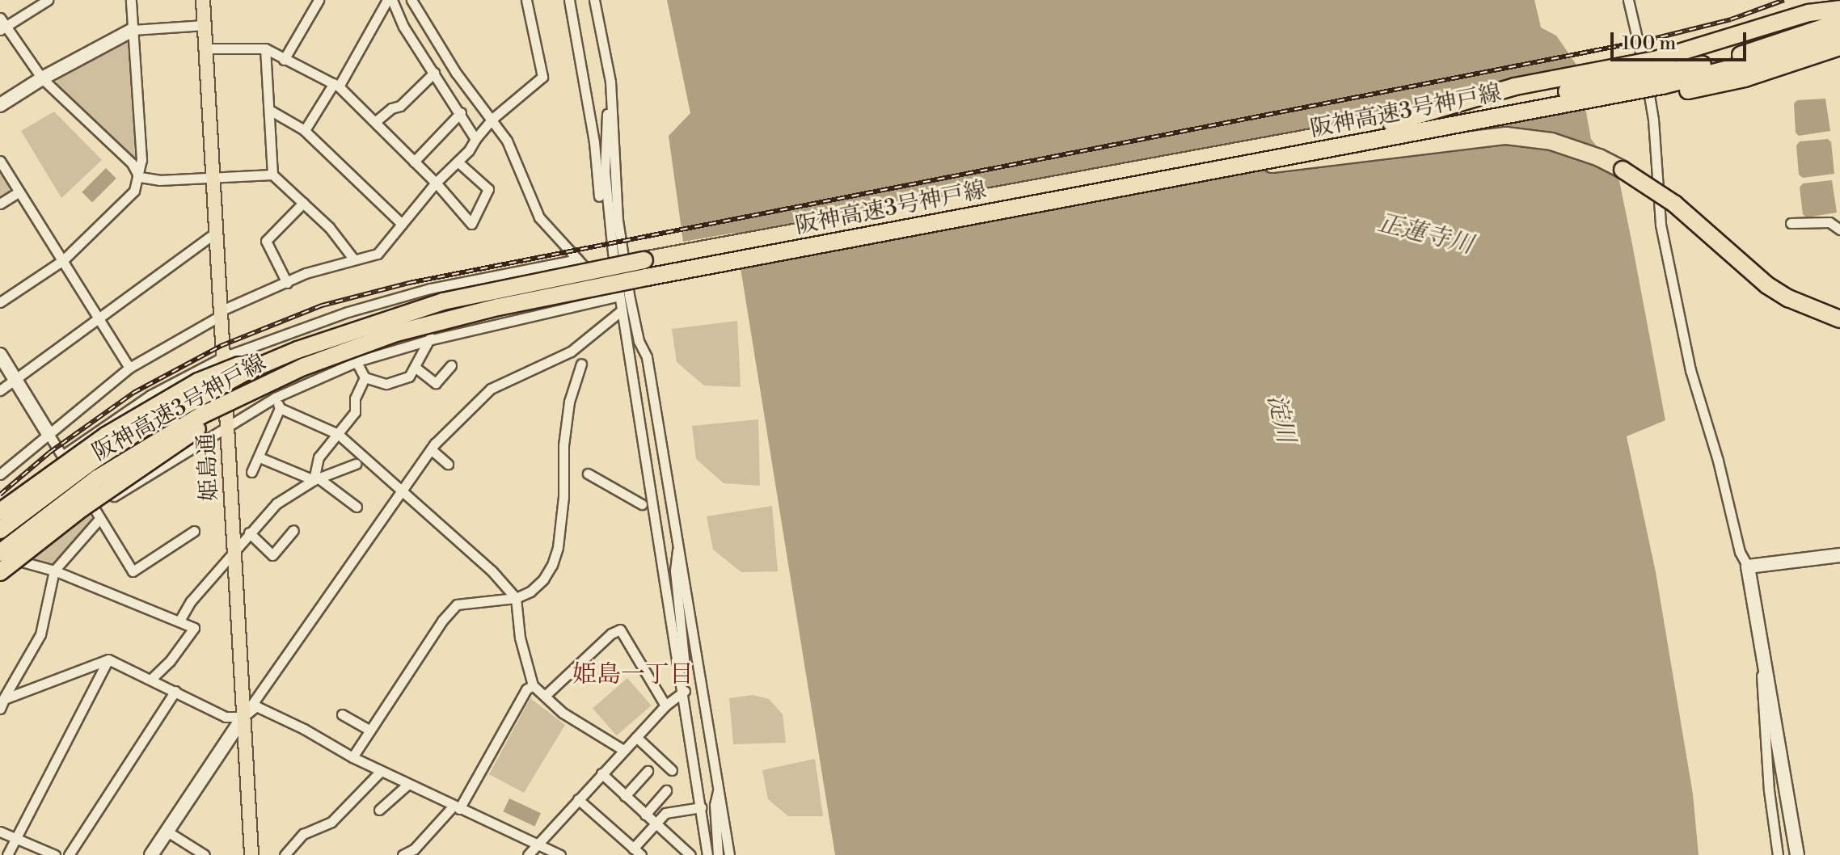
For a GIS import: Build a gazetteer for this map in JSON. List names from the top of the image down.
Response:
{
  "streets": {
    "highway": ["阪神高速3号神戸線"],
    "main road": ["姫島通"]
  },
  "districts": ["姫島一丁目"],
  "water": ["正蓮寺川", "淀川"],
  "scale_bar": "100 m"
}
